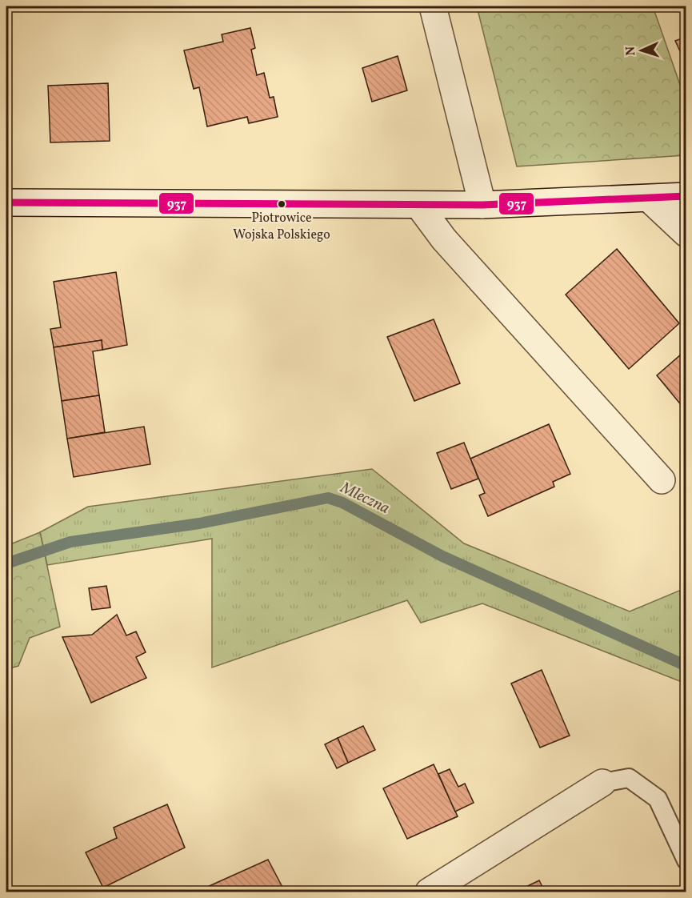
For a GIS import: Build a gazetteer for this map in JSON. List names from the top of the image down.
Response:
{
  "water": ["Mleczna"],
  "places": ["Piotrowice Wojska Polskiego"],
  "lines": ["transit line 937"],
  "north": "left"
}
